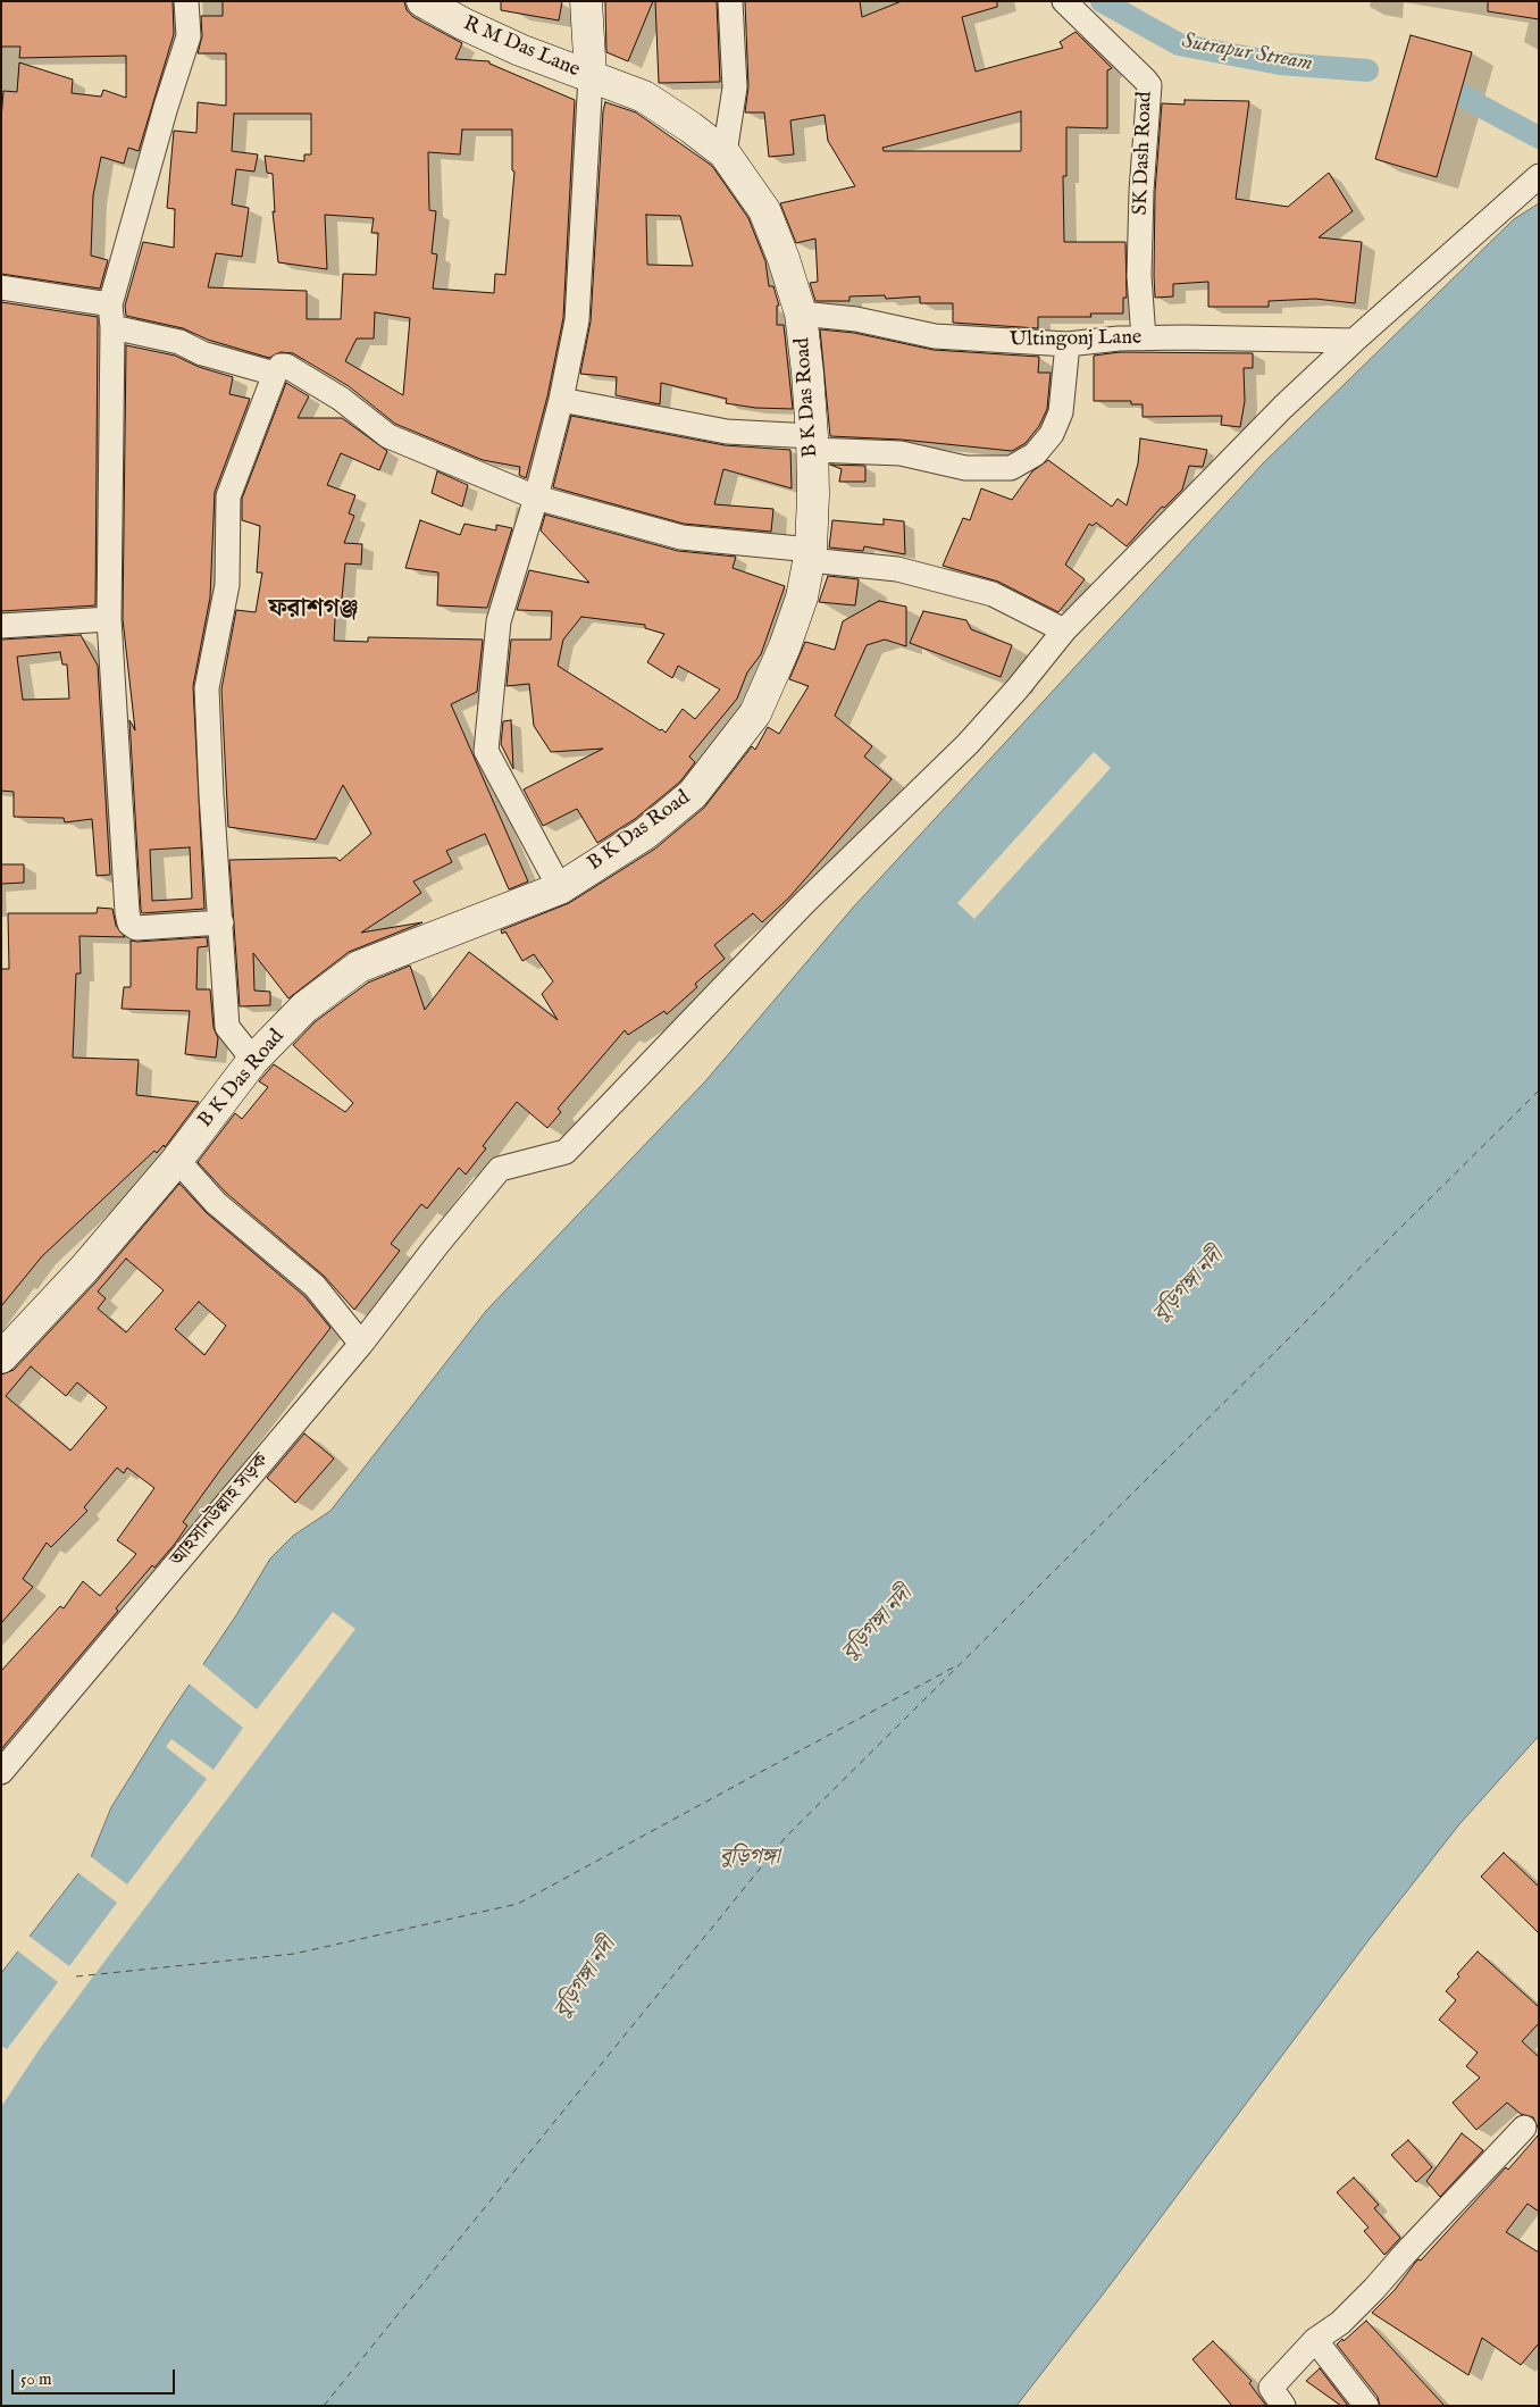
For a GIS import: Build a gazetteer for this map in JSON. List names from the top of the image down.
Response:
{
  "streets": {
    "street": [
      "R M Das Lane",
      "SK Dash Road",
      "Ultingonj Lane",
      "B K Das Road",
      "আহসানউল্লাহ সড়ক"
    ]
  },
  "crossings": [
    ["R M Das Lane", "B K Das Road"],
    ["SK Dash Road", "Ultingonj Lane"],
    ["Ultingonj Lane", "B K Das Road"],
    ["Ultingonj Lane", "আহসানউল্লাহ সড়ক"]
  ],
  "districts": ["ফরাশগঞ্জ"],
  "water": ["Sutrapur Stream", "বুড়িগঙ্গা নদী", "বুড়িগঙ্গা"],
  "scale_bar": "50 m"
}
